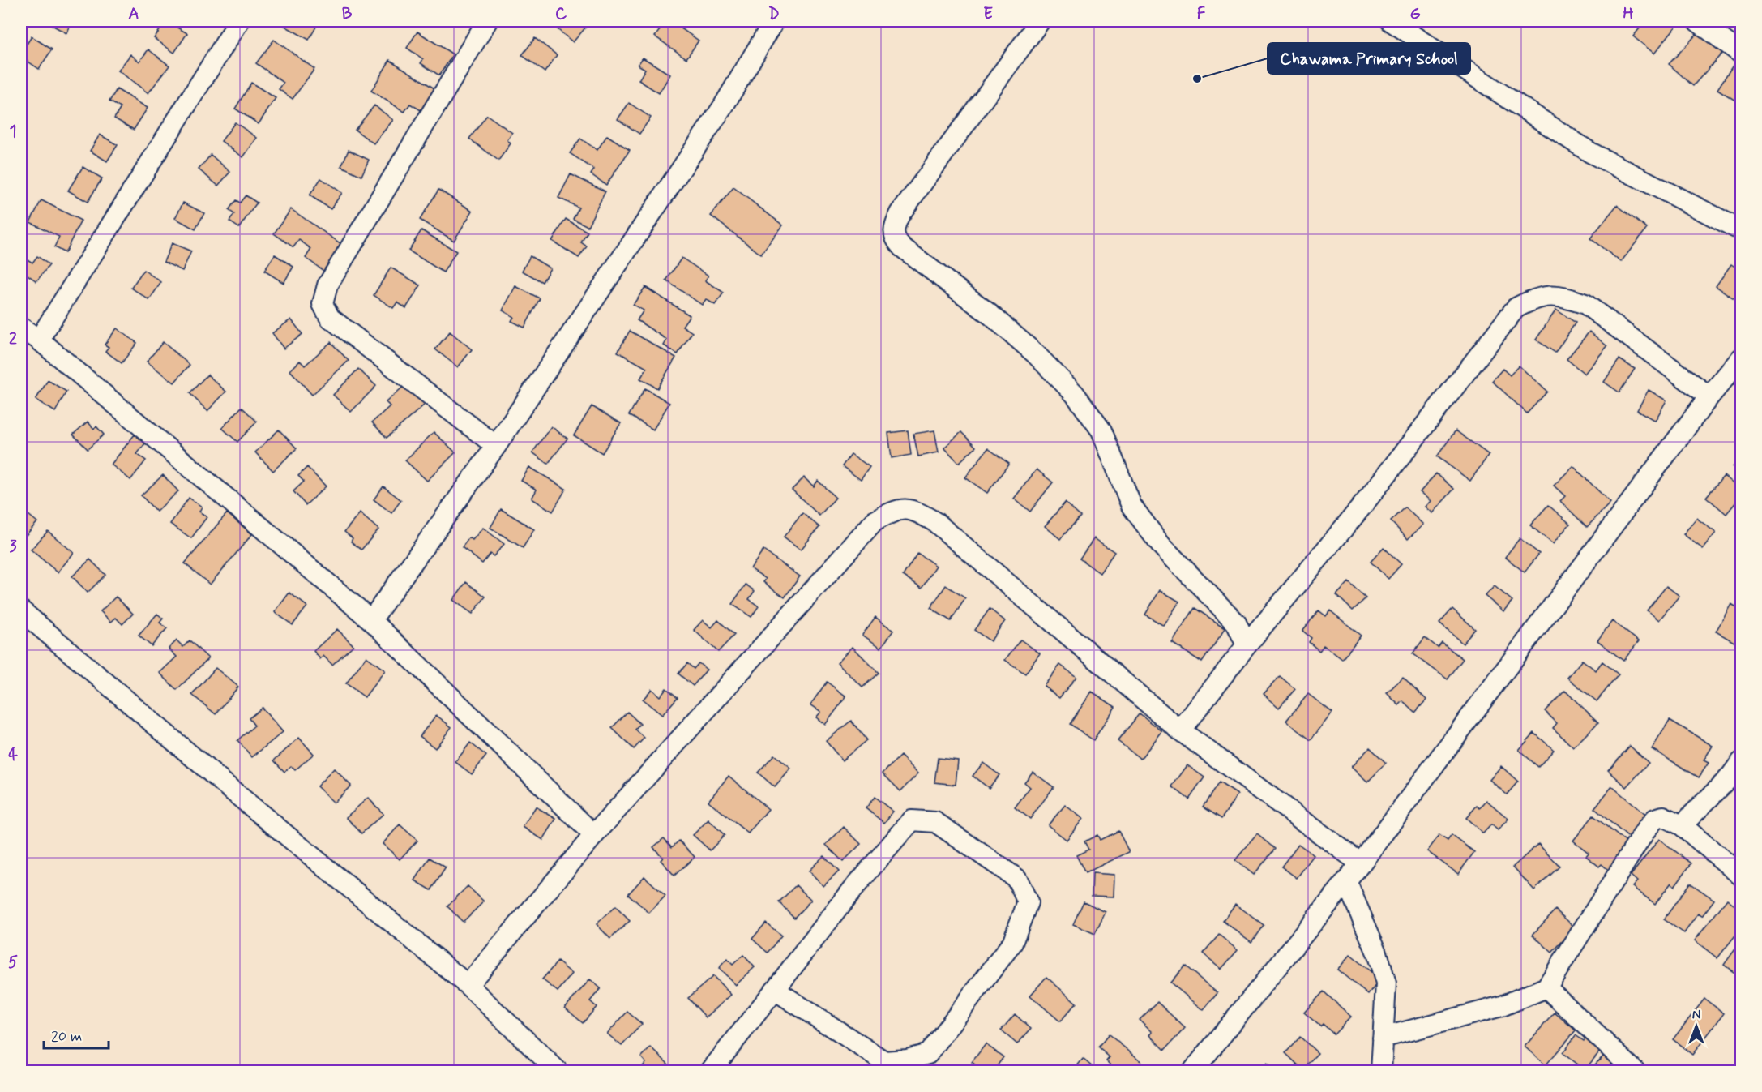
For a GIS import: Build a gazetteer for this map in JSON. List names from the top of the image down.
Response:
{
  "places": ["Chawama Primary School"],
  "scale_bar": "20 m",
  "north": "top",
  "grid": {
    "columns": [
      "A",
      "B",
      "C",
      "D",
      "E",
      "F",
      "G",
      "H"
    ],
    "rows": [
      "1",
      "2",
      "3",
      "4",
      "5"
    ]
  }
}
